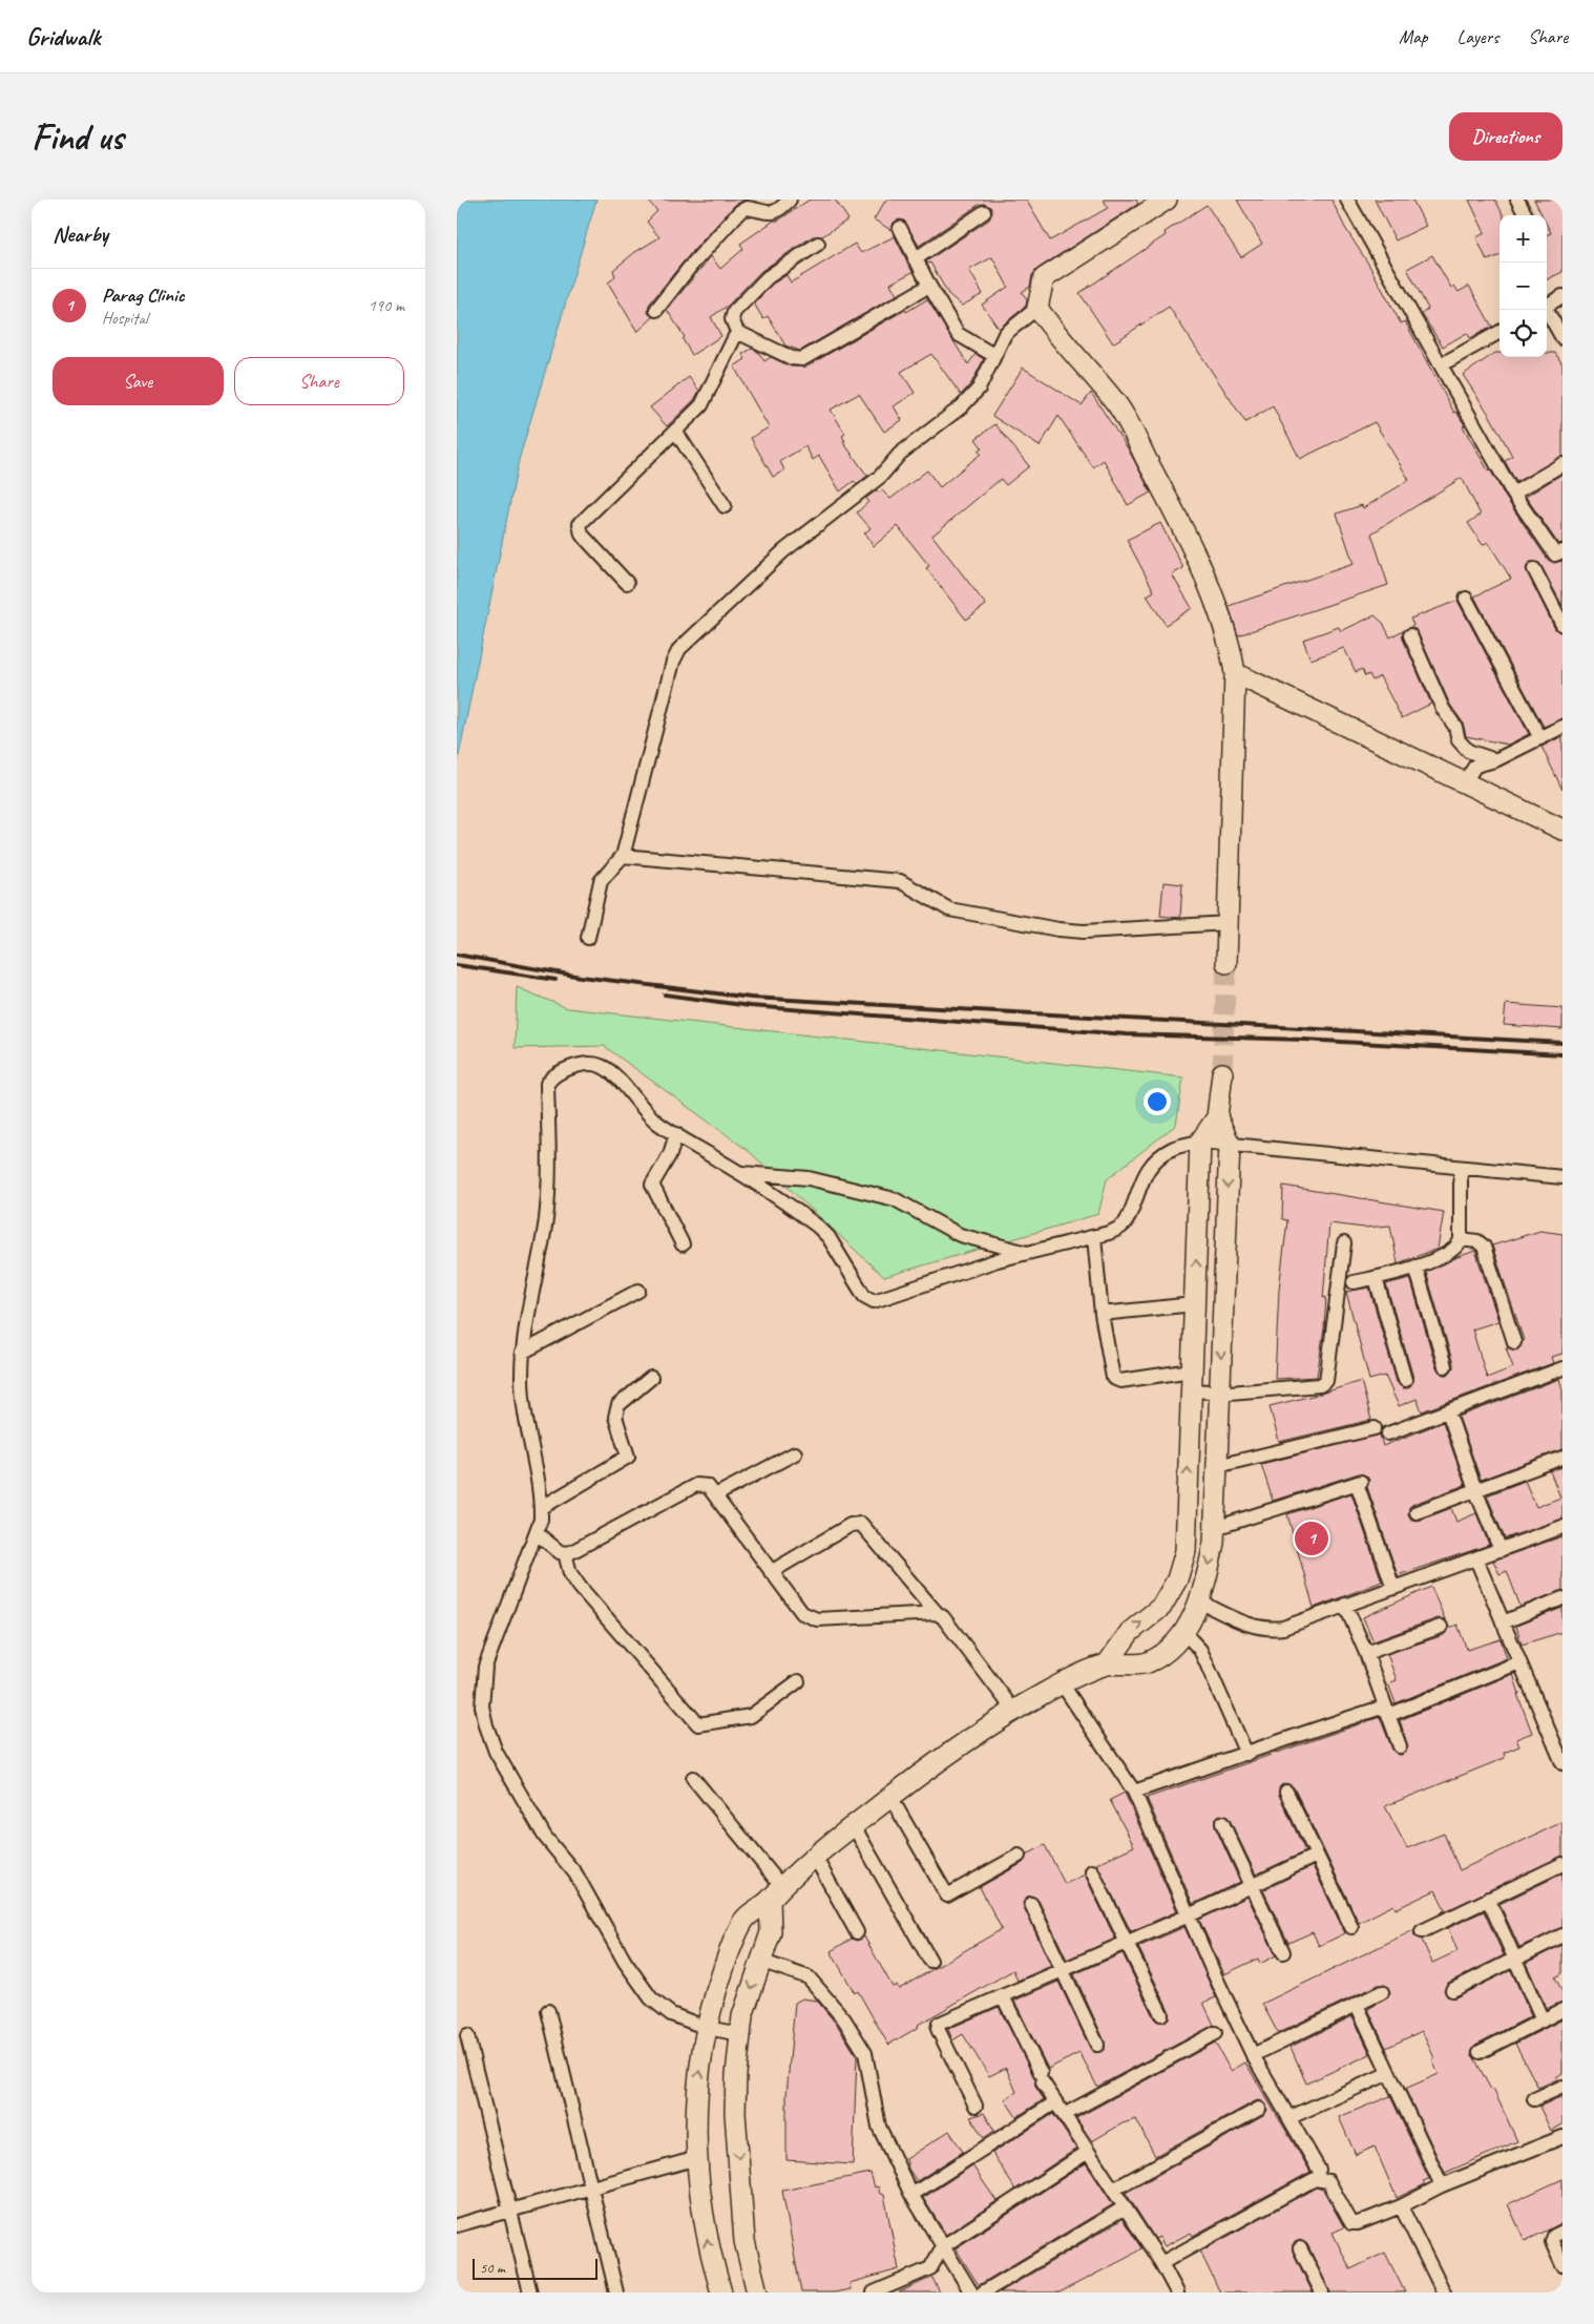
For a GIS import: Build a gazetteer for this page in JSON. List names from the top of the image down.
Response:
{
  "scale_bar": "50 m",
  "page": {
    "header": "Gridwalk",
    "nav": ["Map", "Layers", "Share"],
    "buttons": [
      "Directions",
      ["Save", "Share"]
    ],
    "title": "Find us",
    "heading": "Nearby",
    "map_buttons": ["+", "−"],
    "list": [
      {
        "mark": "1",
        "name": "Parag Clinic",
        "note": "Hospital",
        "value": "190 m"
      }
    ],
    "pins": "1",
    "scale": "50 m"
  }
}
